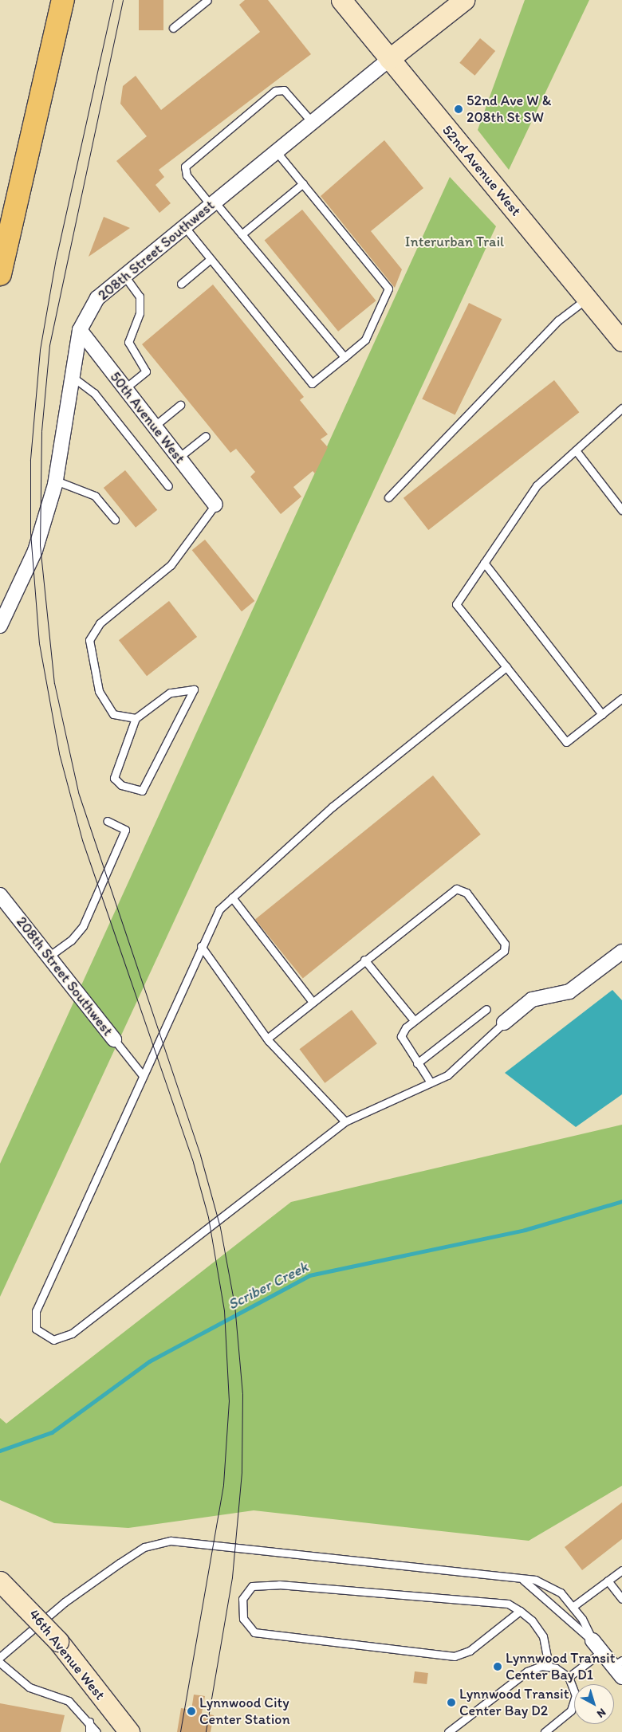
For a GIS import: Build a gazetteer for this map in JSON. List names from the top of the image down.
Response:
{
  "streets": {
    "street": [
      "52nd Avenue West",
      "208th Street Southwest",
      "50th Avenue West",
      "46th Avenue West"
    ]
  },
  "crossings": [
    ["52nd Avenue West", "208th Street Southwest"],
    ["208th Street Southwest", "50th Avenue West"]
  ],
  "water": ["Scriber Creek"],
  "parks": ["Interurban Trail"],
  "places": [
    "52nd Ave W & 208th St SW",
    "Lynnwood Transit Center Bay D1",
    "Lynnwood Transit Center Bay D2",
    "Lynnwood City Center Station"
  ],
  "north": "bottom right"
}
